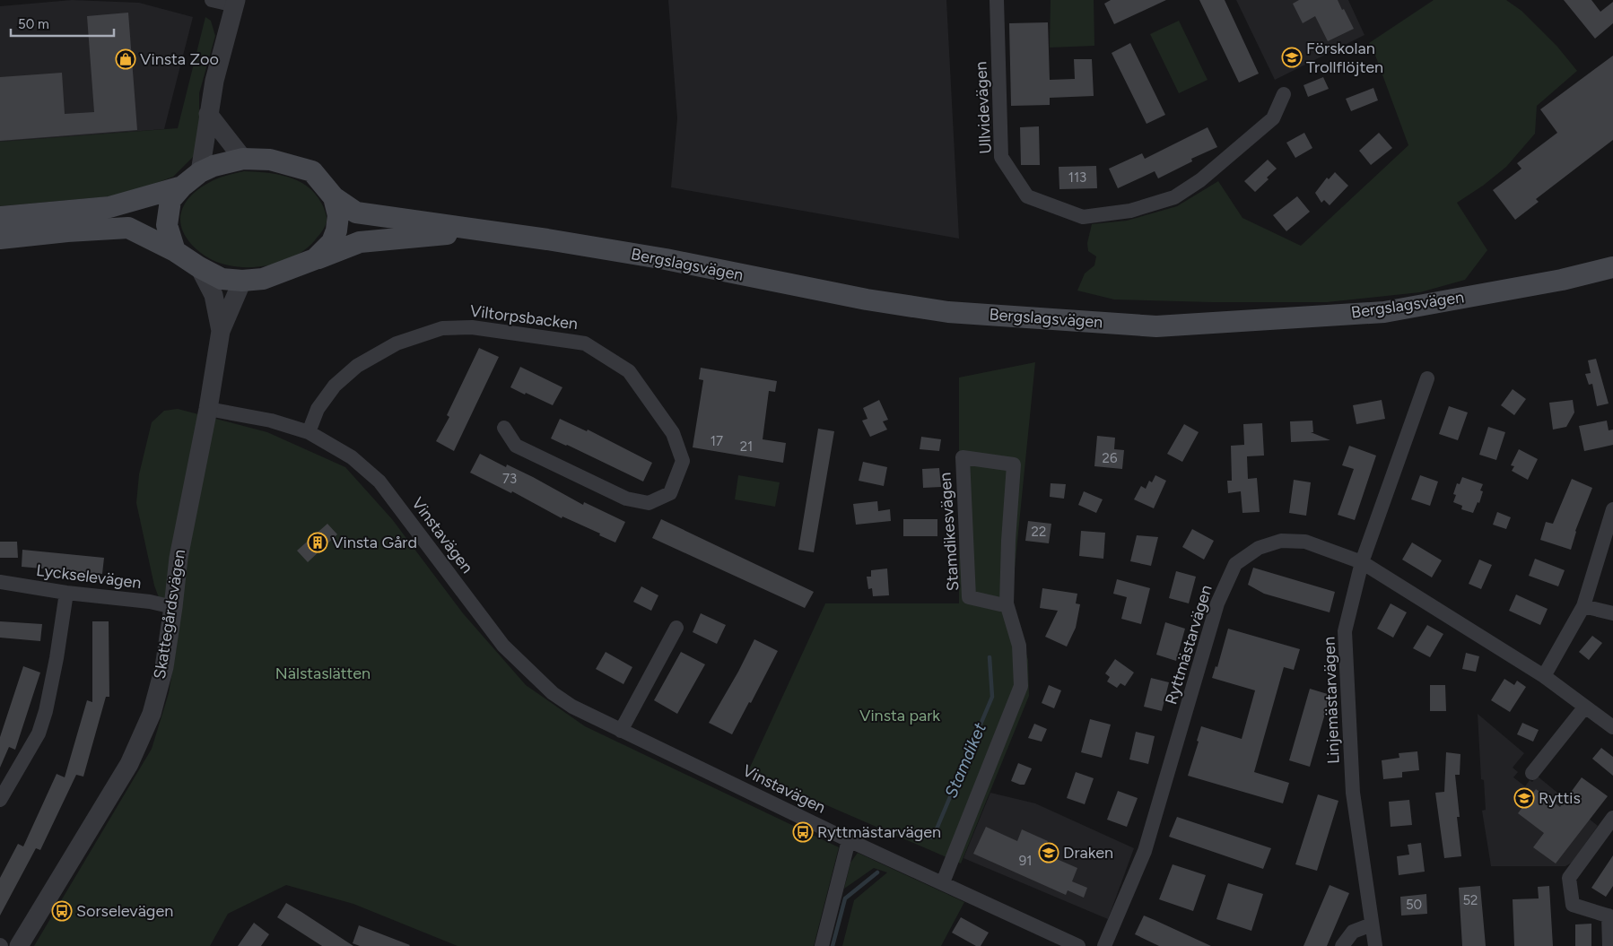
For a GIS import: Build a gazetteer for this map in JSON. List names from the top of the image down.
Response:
{
  "streets": {
    "main road": ["Bergslagsvägen"],
    "street": [
      "Ullvidevägen",
      "Viltorpsbacken",
      "Stamdikesvägen",
      "Vinstavägen",
      "Lyckselevägen",
      "Skattegårdsvägen",
      "Ryttmästarvägen",
      "Linjemästarvägen"
    ]
  },
  "crossings": [
    ["Bergslagsvägen", "Skattegårdsvägen"],
    ["Viltorpsbacken", "Vinstavägen"],
    ["Stamdikesvägen", "Vinstavägen"],
    ["Vinstavägen", "Skattegårdsvägen"],
    ["Lyckselevägen", "Skattegårdsvägen"],
    ["Ryttmästarvägen", "Linjemästarvägen"]
  ],
  "water": ["Stamdiket"],
  "parks": ["Nälstaslätten", "Vinsta park"],
  "places": {
    "school or university": ["Förskolan Trollflöjten", "Ryttis", "Draken"],
    "shop": ["Vinsta Zoo"],
    "building": ["Vinsta Gård"],
    "bus stop": ["Ryttmästarvägen", "Sorselevägen"]
  },
  "house_numbers": [
    "113",
    "17",
    "21",
    "26",
    "73",
    "22",
    "91",
    "52",
    "50"
  ],
  "scale_bar": "50 m"
}
